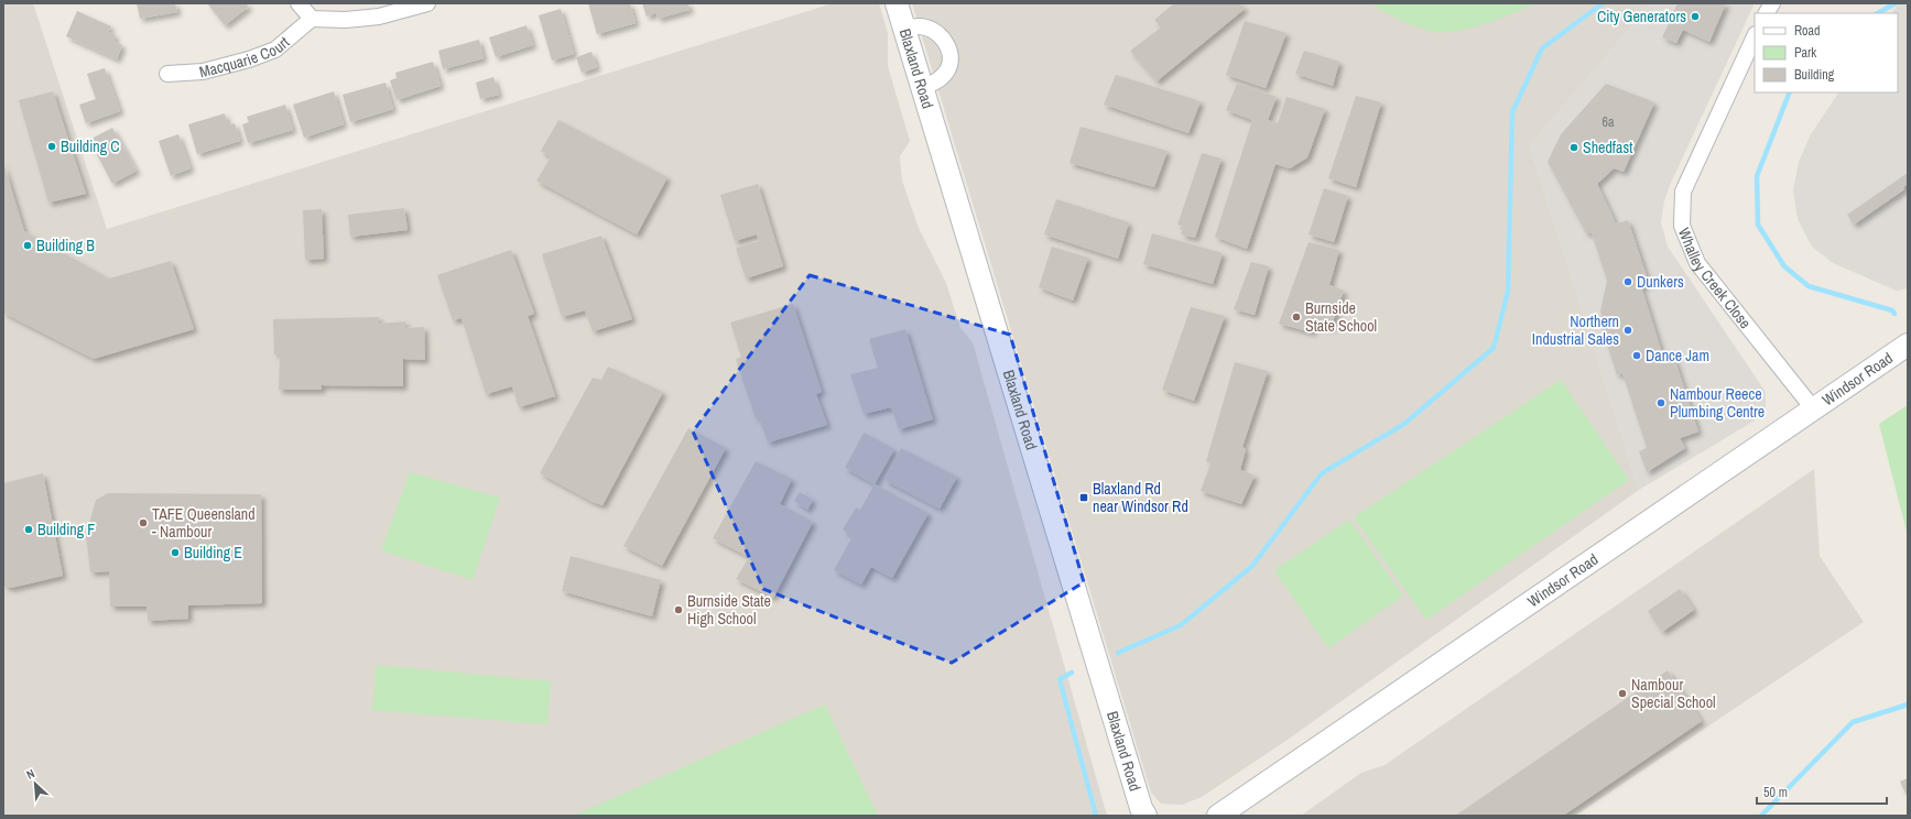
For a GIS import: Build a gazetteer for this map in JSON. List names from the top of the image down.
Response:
{
  "streets": {
    "street": [
      "Macquarie Court",
      "Blaxland Road",
      "Whalley Creek Close",
      "Windsor Road"
    ]
  },
  "crossings": [
    ["Whalley Creek Close", "Windsor Road"]
  ],
  "places": {
    "other": [
      "City Generators",
      "Building C",
      "Shedfast",
      "Building B",
      "Dunkers",
      "Burnside State School",
      "Northern Industrial Sales",
      "Dance Jam",
      "Nambour Reece Plumbing Centre",
      "TAFE Queensland - Nambour",
      "Building F",
      "Building E",
      "Burnside State High School",
      "Nambour Special School"
    ],
    "transit": ["Blaxland Rd near Windsor Rd"]
  },
  "house_numbers": ["6a"],
  "legend": ["Road", "Park", "Building"],
  "scale_bar": "50 m",
  "north": "top left"
}
